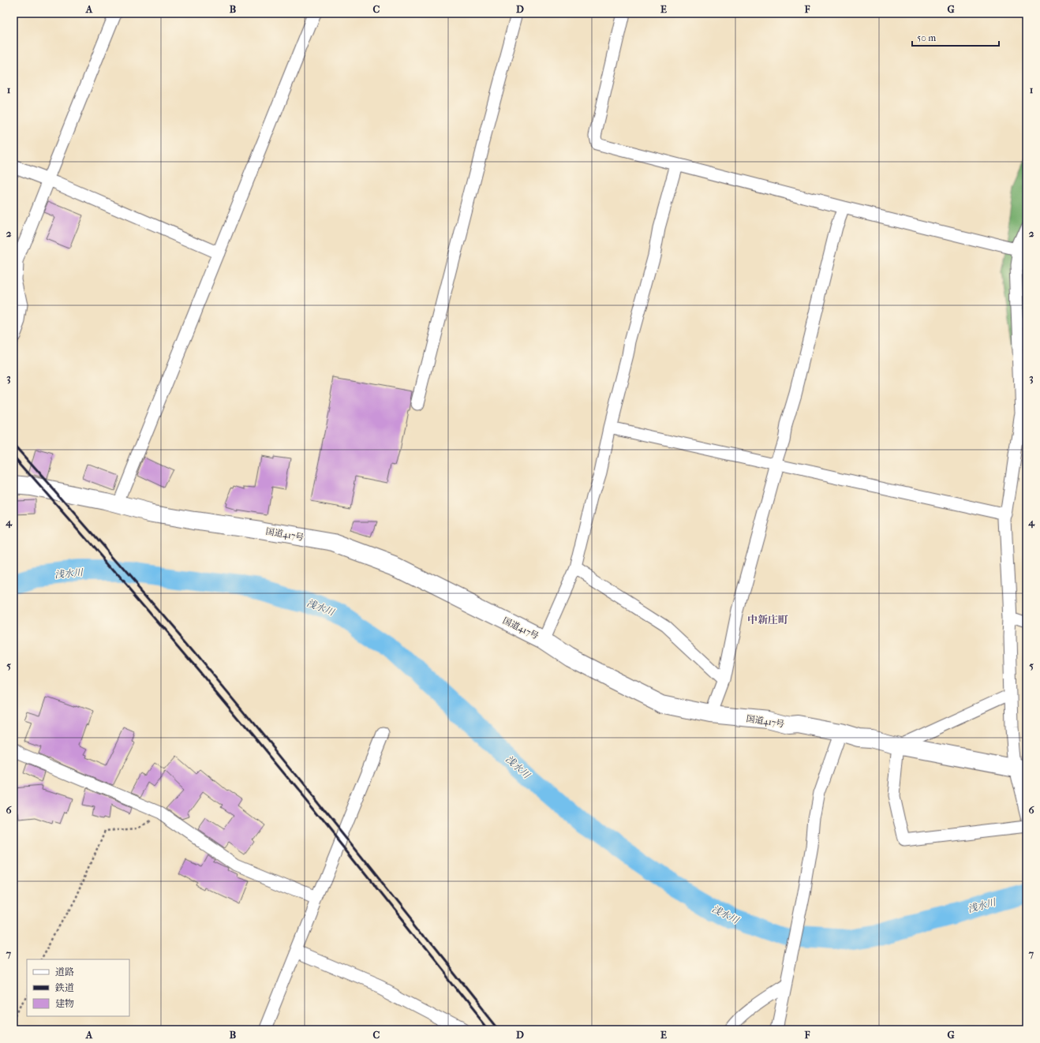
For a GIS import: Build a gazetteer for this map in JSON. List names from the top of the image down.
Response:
{
  "streets": {
    "highway": ["国道417号"]
  },
  "districts": ["中新庄町"],
  "water": ["浅水川"],
  "legend": ["道路", "鉄道", "建物"],
  "scale_bar": "50 m",
  "grid": {
    "columns": [
      "A",
      "B",
      "C",
      "D",
      "E",
      "F",
      "G"
    ],
    "rows": [
      "1",
      "2",
      "3",
      "4",
      "5",
      "6",
      "7"
    ]
  }
}
